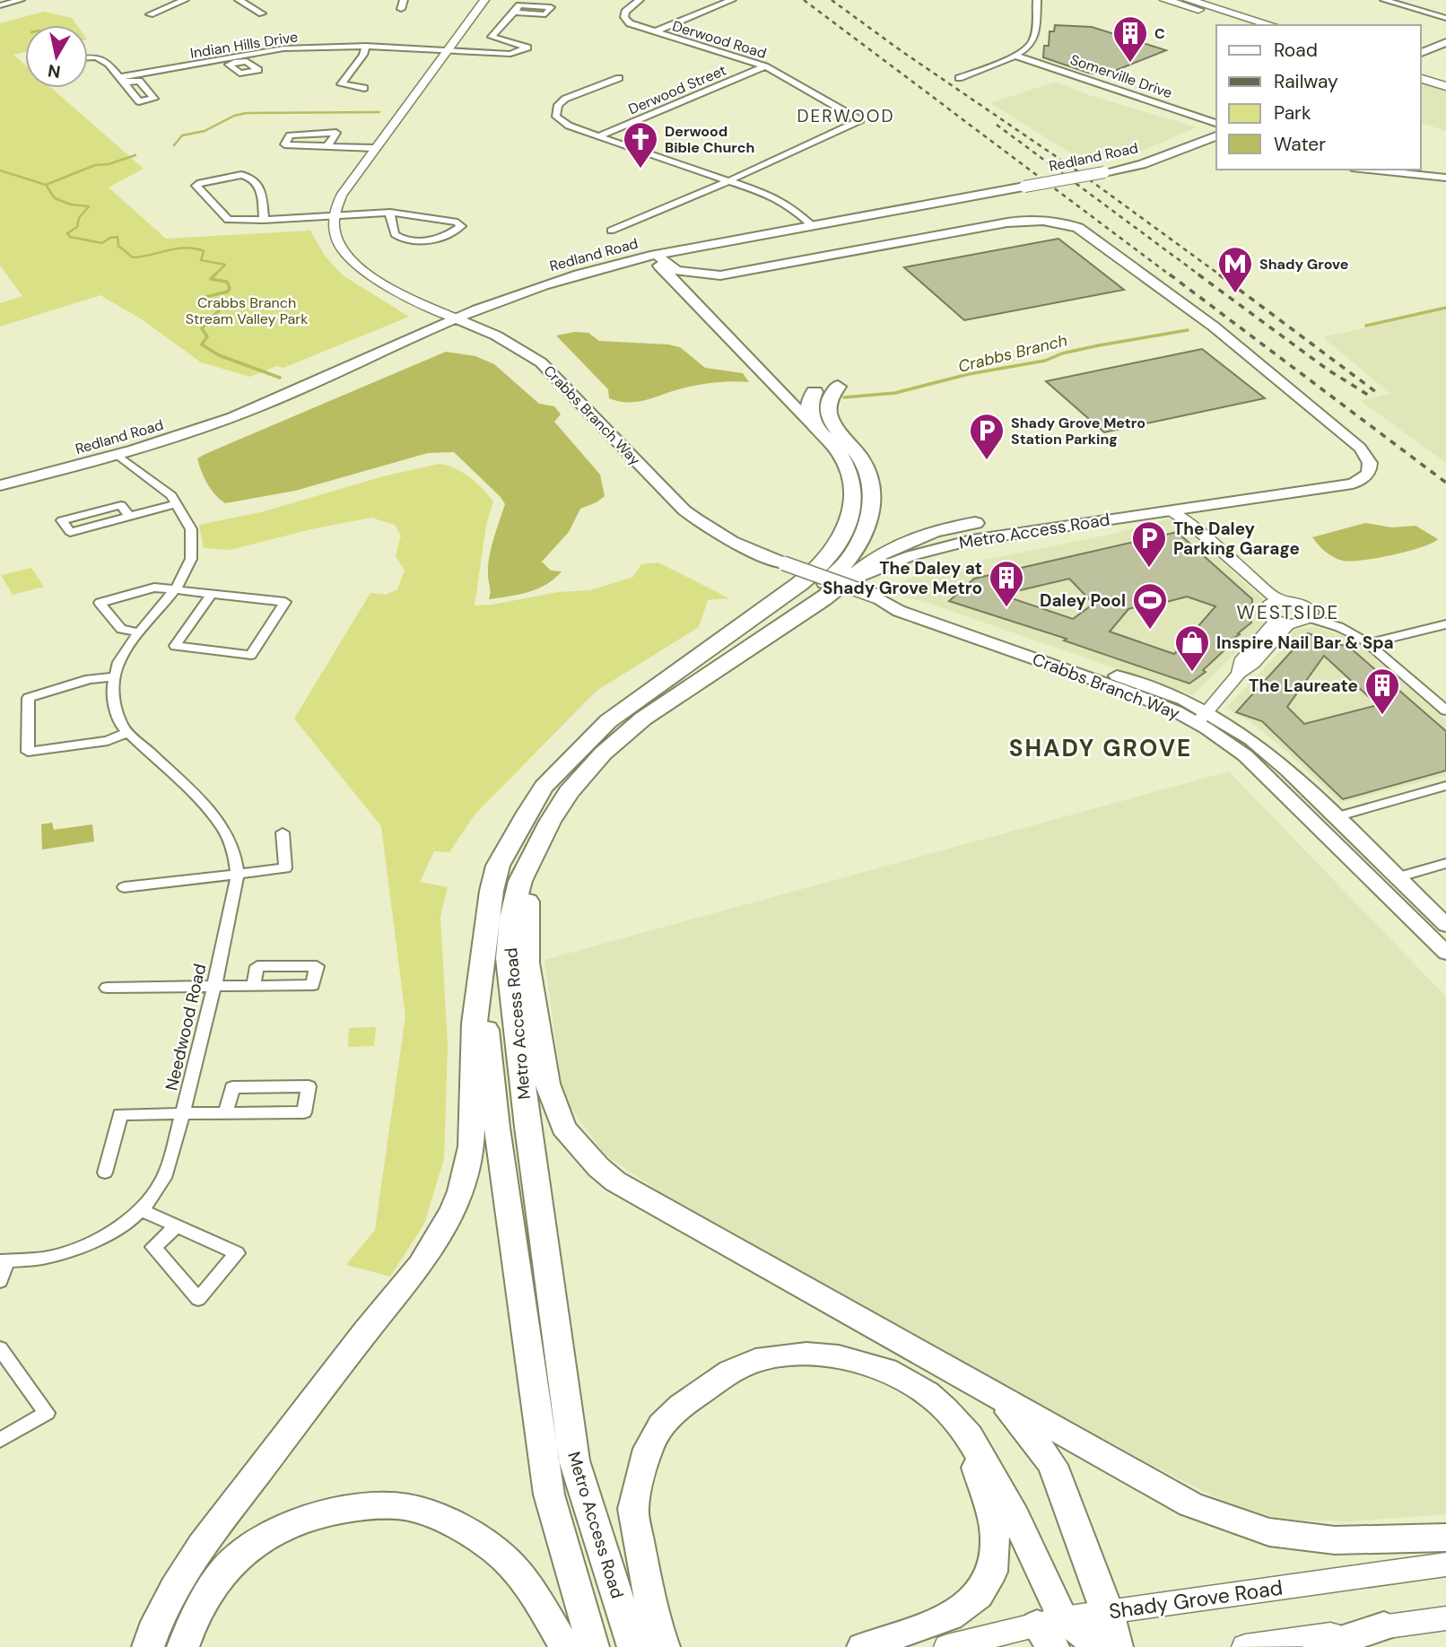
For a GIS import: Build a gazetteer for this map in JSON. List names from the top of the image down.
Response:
{
  "streets": {
    "highway": ["Metro Access Road"],
    "main road": ["Redland Road", "Crabbs Branch Way", "Shady Grove Road"],
    "street": [
      "Derwood Road",
      "Indian Hills Drive",
      "Somerville Drive",
      "Derwood Street",
      "Needwood Road"
    ]
  },
  "crossings": [
    ["Derwood Road", "Derwood Street"],
    ["Redland Road", "Crabbs Branch Way"],
    ["Redland Road", "Metro Access Road"]
  ],
  "districts": ["DERWOOD", "WESTSIDE", "SHADY GROVE"],
  "water": ["Crabbs Branch"],
  "parks": ["Crabbs Branch Stream Valley Park"],
  "places": {
    "building": ["C", "The Daley at Shady Grove Metro", "The Laureate"],
    "church": ["Derwood Bible Church"],
    "metro station": ["Shady Grove"],
    "parking": ["Shady Grove Metro Station Parking", "The Daley Parking Garage"],
    "sports": ["Daley Pool"],
    "shop": ["Inspire Nail Bar & Spa"]
  },
  "legend": [
    "Road",
    "Railway",
    "Park",
    "Water"
  ],
  "north": "bottom"
}
